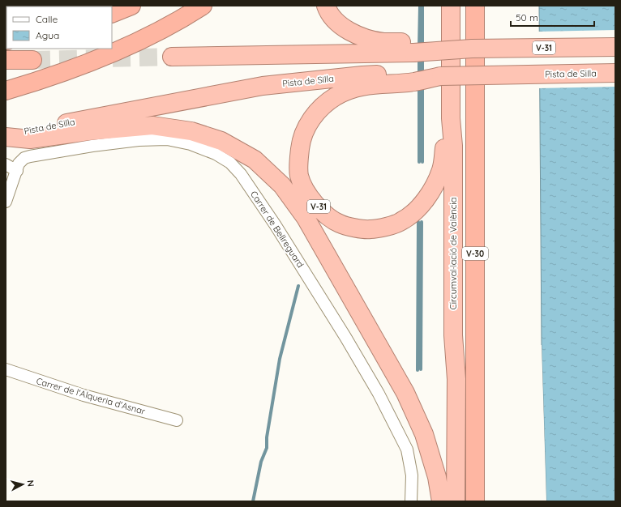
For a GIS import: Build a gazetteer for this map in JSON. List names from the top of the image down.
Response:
{
  "streets": {
    "highway": [
      "V-31",
      "Pista de Silla",
      "Circumval·lació de València",
      "V-30"
    ],
    "street": ["Carrer de Bellreguard", "Carrer de l'Alqueria d'Asnar"]
  },
  "crossings": [
    ["V-31", "Pista de Silla"],
    ["V-31", "Circumval·lació de València"]
  ],
  "legend": ["Calle", "Agua"],
  "scale_bar": "50 m",
  "north": "right"
}
